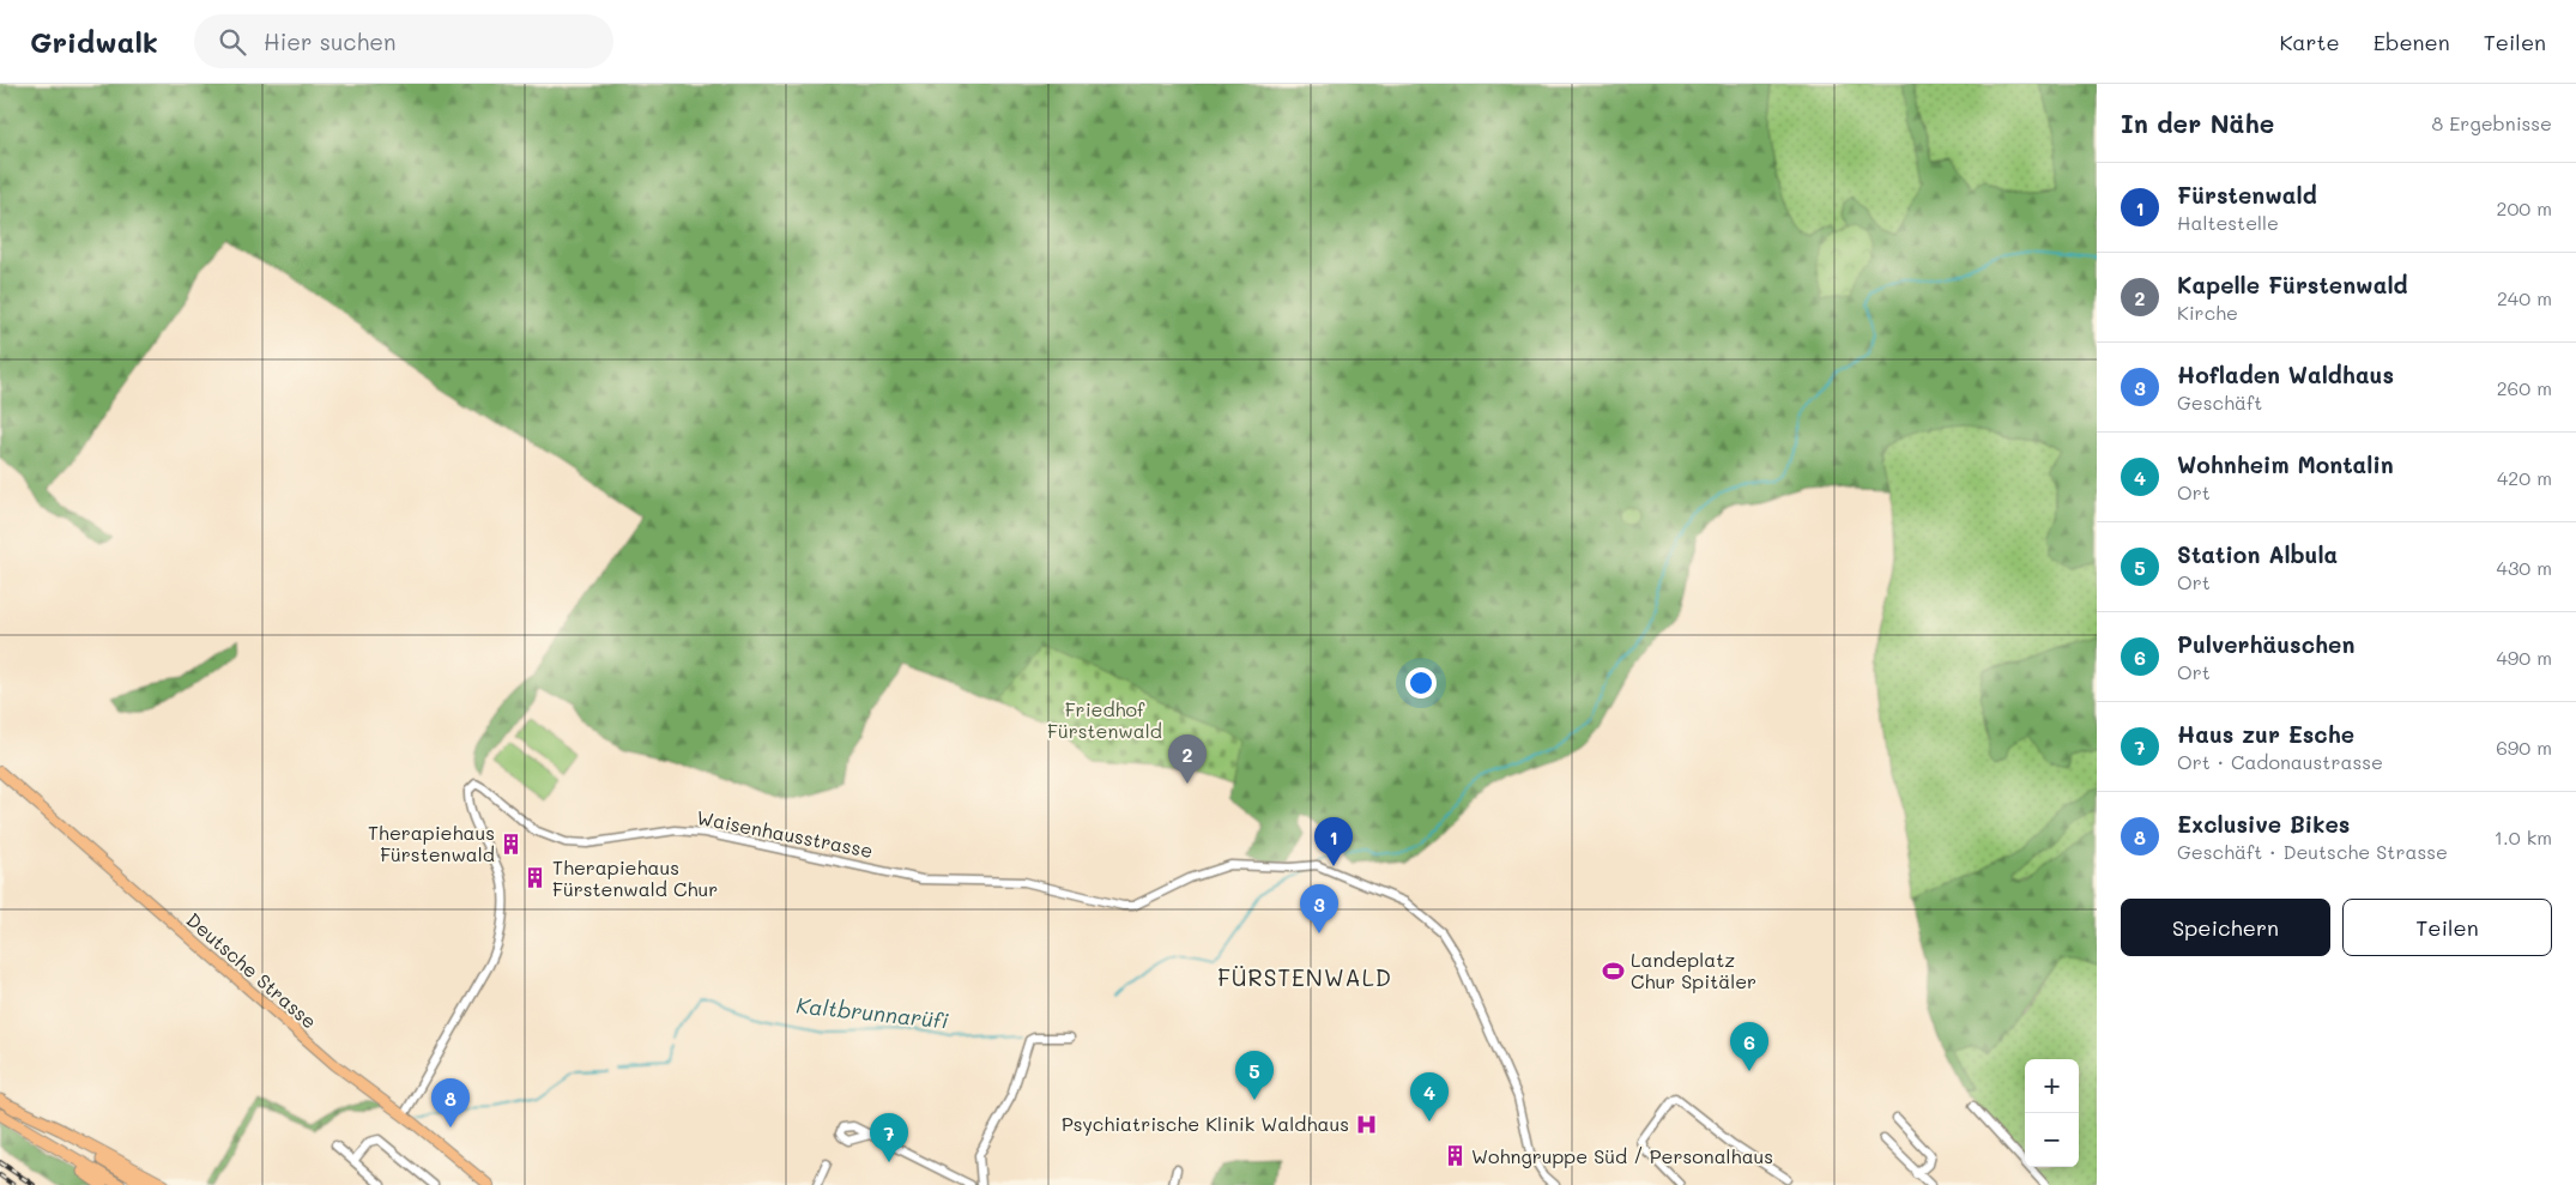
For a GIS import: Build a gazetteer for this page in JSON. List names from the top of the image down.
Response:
{
  "streets": {
    "main road": ["Deutsche Strasse"],
    "street": ["Waisenhausstrasse"]
  },
  "crossings": [
    ["Waisenhausstrasse", "Deutsche Strasse"]
  ],
  "districts": ["FÜRSTENWALD"],
  "water": ["Kaltbrunnarüfi"],
  "parks": ["Friedhof Fürstenwald"],
  "places": {
    "building": ["Therapiehaus Fürstenwald", "Therapiehaus Fürstenwald Chur", "Wohngruppe Süd / Personalhaus"],
    "sports": ["Landeplatz Chur Spitäler"],
    "hospital": ["Psychiatrische Klinik Waldhaus"]
  },
  "page": {
    "header": "Gridwalk",
    "search": "Hier suchen",
    "nav": ["Karte", "Ebenen", "Teilen"],
    "heading": ["In der Nähe", "8 Ergebnisse"],
    "list": [
      {
        "mark": "1",
        "name": "Fürstenwald",
        "note": "Haltestelle",
        "value": "200 m"
      },
      {
        "mark": "2",
        "name": "Kapelle Fürstenwald",
        "note": "Kirche",
        "value": "240 m"
      },
      {
        "mark": "3",
        "name": "Hofladen Waldhaus",
        "note": "Geschäft",
        "value": "260 m"
      },
      {
        "mark": "4",
        "name": "Wohnheim Montalin",
        "note": "Ort",
        "value": "420 m"
      },
      {
        "mark": "5",
        "name": "Station Albula",
        "note": "Ort",
        "value": "430 m"
      },
      {
        "mark": "6",
        "name": "Pulverhäuschen",
        "note": "Ort",
        "value": "490 m"
      },
      {
        "mark": "7",
        "name": "Haus zur Esche",
        "note": "Ort · Cadonaustrasse",
        "value": "690 m"
      },
      {
        "mark": "8",
        "name": "Exclusive Bikes",
        "note": "Geschäft · Deutsche Strasse",
        "value": "1.0 km"
      }
    ],
    "pins": [
      "2",
      "1",
      "3",
      "6",
      "5",
      "4",
      "8",
      "7"
    ],
    "buttons": ["Speichern", "Teilen"],
    "map_buttons": ["+", "−"]
  }
}
